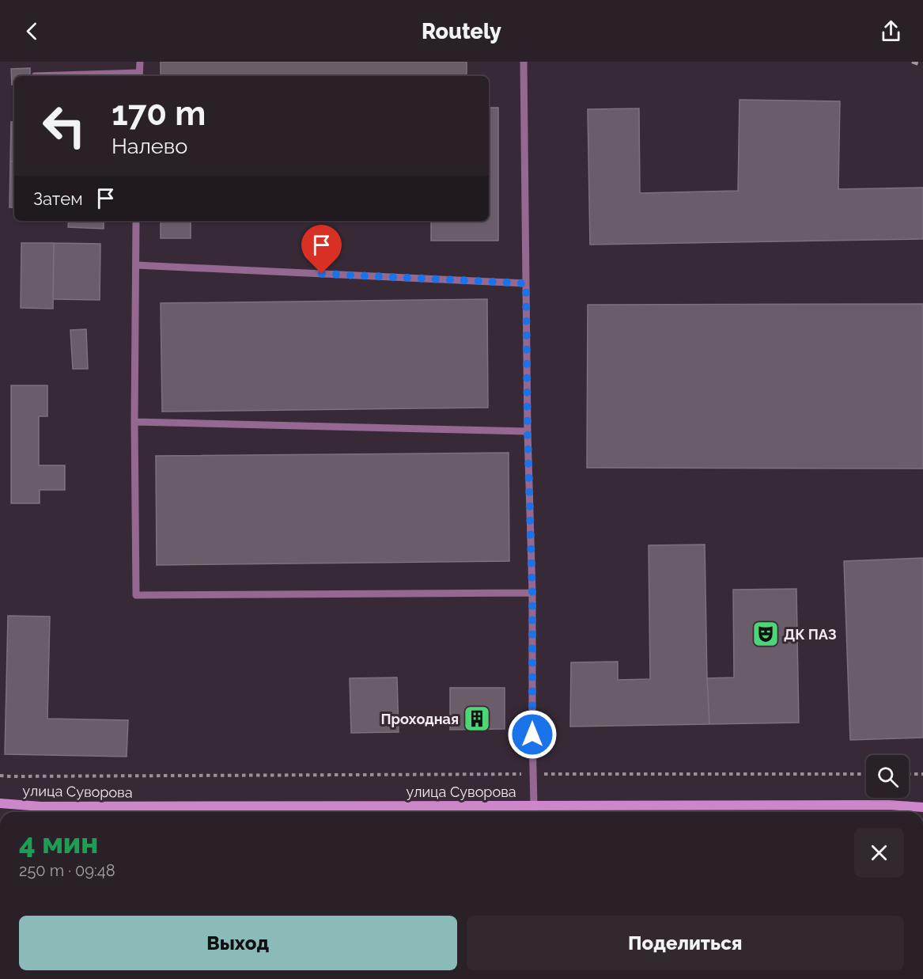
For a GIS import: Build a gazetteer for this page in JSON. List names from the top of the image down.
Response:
{
  "streets": {
    "street": ["улица Суворова"]
  },
  "places": {
    "theatre": ["ДК ПАЗ"],
    "building": ["Проходная"]
  },
  "page": {
    "header": "Routely",
    "turn": ["170 m", "Налево"],
    "then": "Затем",
    "heading": ["4 мин", "250 m · 09:48"],
    "buttons": ["Выход", "Поделиться"]
  }
}
